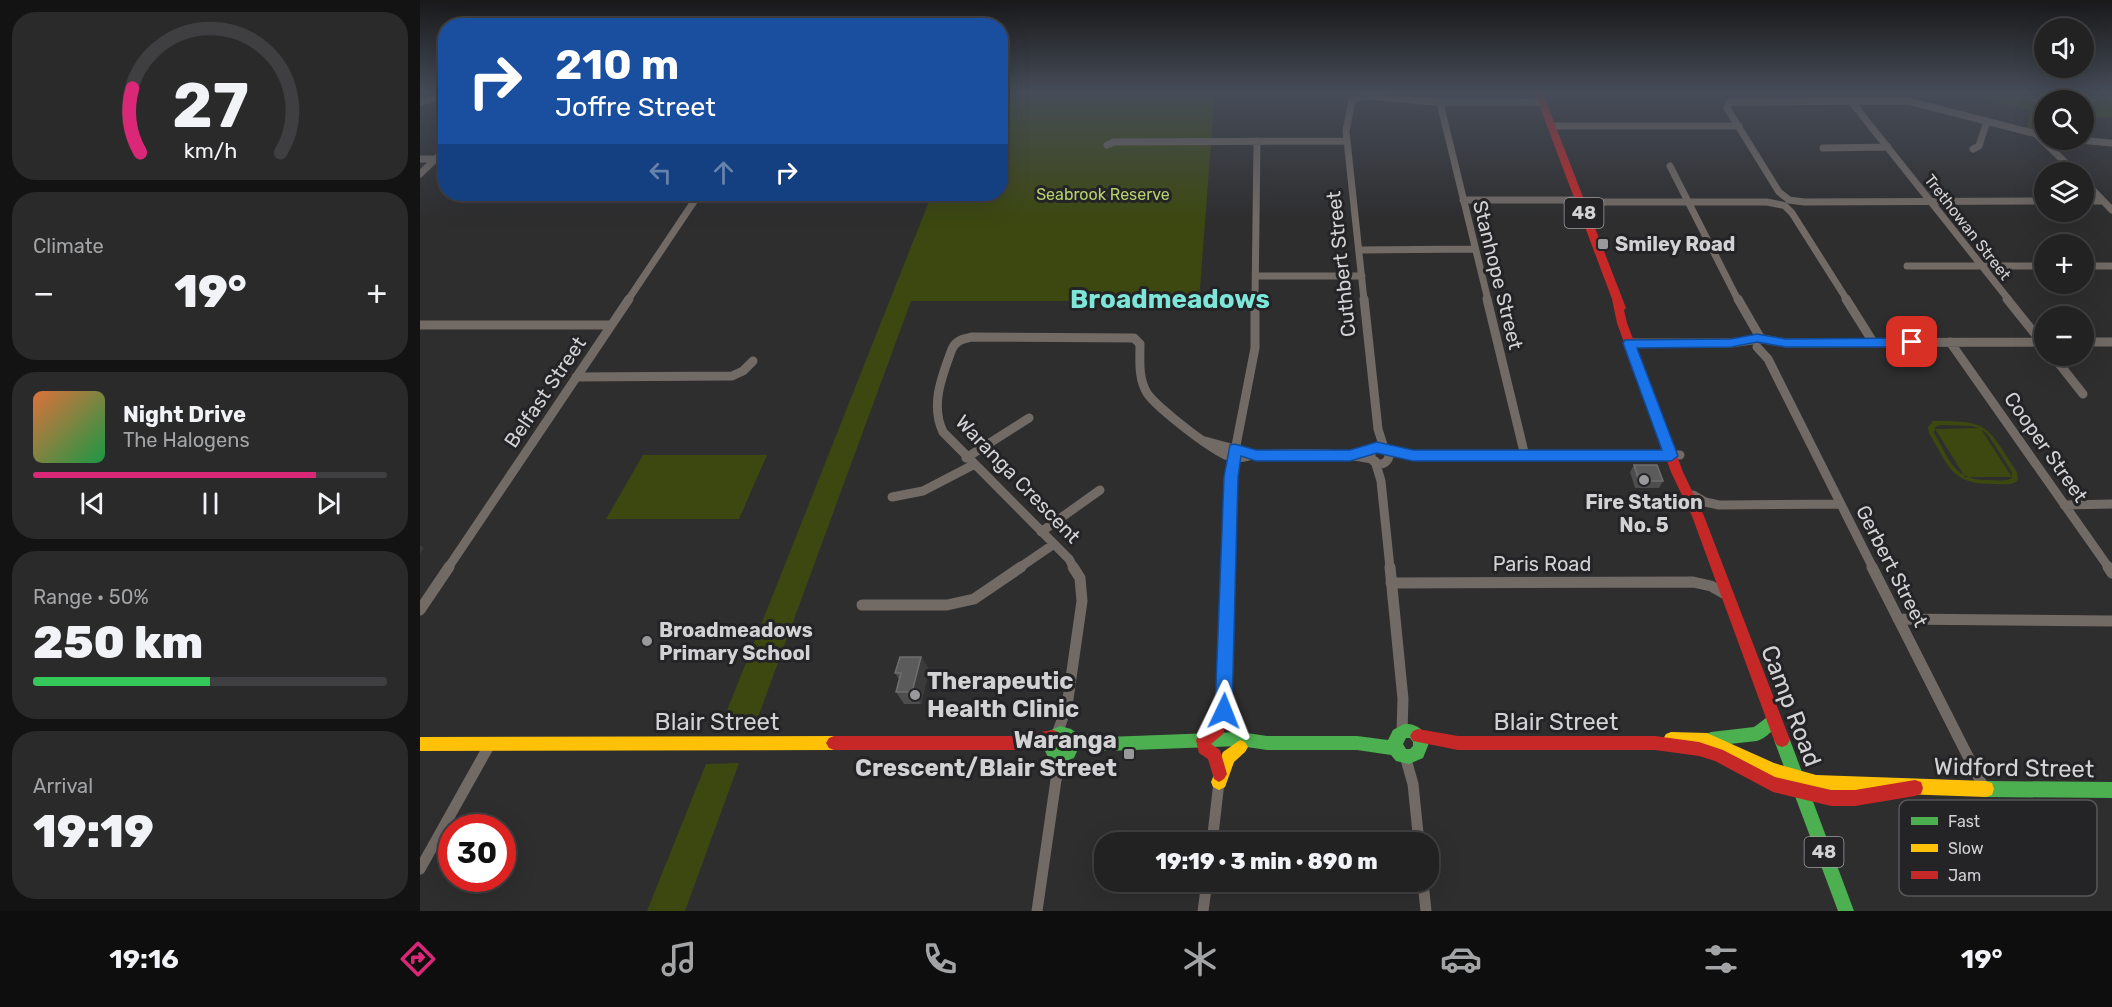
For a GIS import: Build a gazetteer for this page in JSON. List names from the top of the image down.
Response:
{
  "streets": {
    "street": [
      "48",
      "Trethowan Street",
      "Cuthbert Street",
      "Stanhope Street",
      "Belfast Street",
      "Cooper Street",
      "Waranga Crescent",
      "Paris Road",
      "Gerbert Street",
      "Camp Road",
      "Blair Street",
      "Widford Street"
    ]
  },
  "crossings": [
    ["Cuthbert Street", "Paris Road"],
    ["Cuthbert Street", "Blair Street"],
    ["Waranga Crescent", "Blair Street"],
    ["Paris Road", "Camp Road"],
    ["Gerbert Street", "Widford Street"],
    ["Camp Road", "Blair Street"],
    ["Camp Road", "Widford Street"],
    ["Blair Street", "Widford Street"]
  ],
  "districts": ["Broadmeadows"],
  "parks": ["Seabrook Reserve"],
  "places": {
    "transit": ["Smiley Road", "Waranga Crescent/Blair Street"],
    "other": ["Fire Station No. 5", "Broadmeadows Primary School", "Therapeutic Health Clinic"]
  },
  "legend": ["Fast", "Slow", "Jam"],
  "page": {
    "map_buttons": ["+", "−"],
    "turn": ["210 m", "Joffre Street"],
    "tile": [
      "Climate",
      ["Range · 50%", "250 km"],
      ["Arrival", "19:19"]
    ],
    "heat": ["−", "19°", "+"],
    "song": ["Night Drive", "The Halogens"],
    "limit": "30",
    "trip": "19:19 · 3 min · 890 m",
    "tabs": ["19:16", "19°"],
    "gauge": ["27", "km/h"]
  }
}
